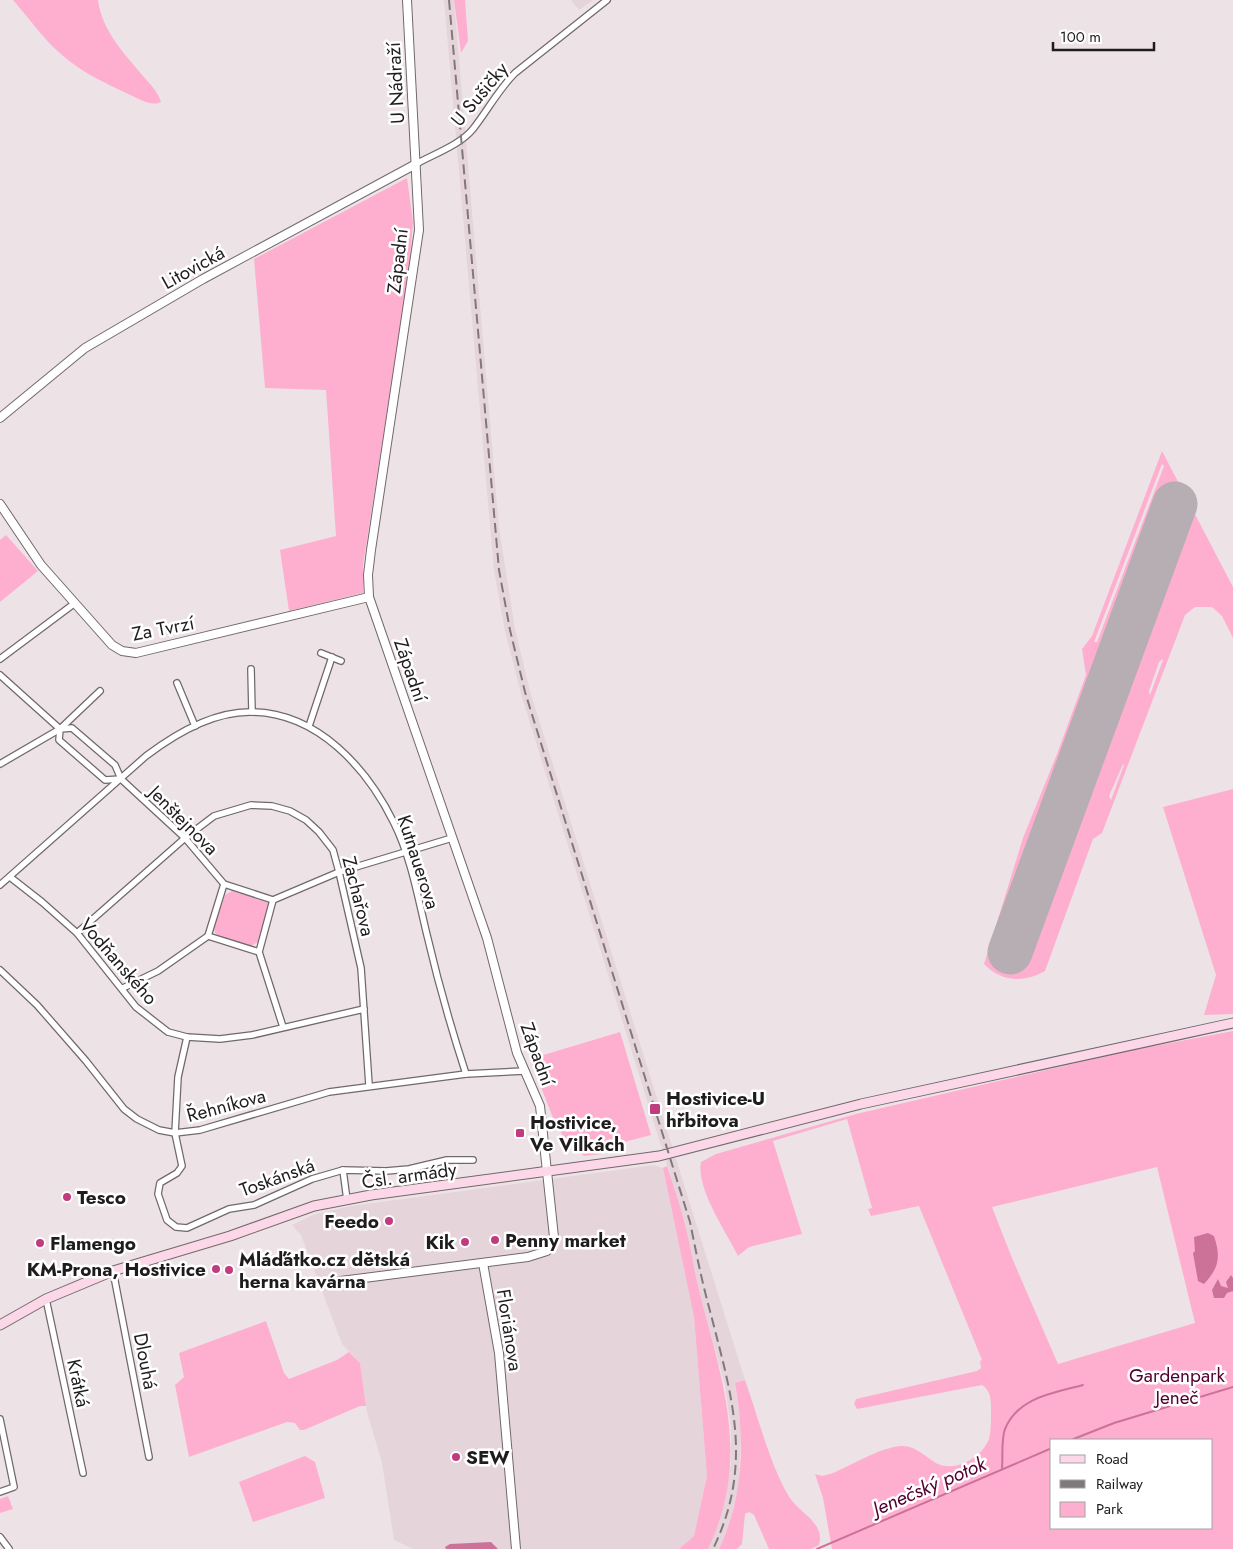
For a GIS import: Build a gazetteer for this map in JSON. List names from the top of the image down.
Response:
{
  "streets": {
    "main road": ["Čsl. armády"],
    "street": [
      "U Nádraží",
      "U Sušičky",
      "Západní",
      "Litovická",
      "Za Tvrzí",
      "Jenštejnova",
      "Kutnauerova",
      "Zachařova",
      "Vodňanského",
      "Řehníkova",
      "Toskánská",
      "Floriánova",
      "Dlouhá",
      "Krátká"
    ]
  },
  "crossings": [
    ["U Nádraží", "U Sušičky"],
    ["U Nádraží", "Západní"],
    ["U Nádraží", "Litovická"],
    ["U Sušičky", "Západní"],
    ["U Sušičky", "Litovická"],
    ["Západní", "Litovická"],
    ["Západní", "Za Tvrzí"],
    ["Západní", "Řehníkova"],
    ["Západní", "Čsl. armády"],
    ["Jenštejnova", "Kutnauerova"],
    ["Jenštejnova", "Zachařova"],
    ["Kutnauerova", "Vodňanského"],
    ["Kutnauerova", "Řehníkova"],
    ["Zachařova", "Vodňanského"],
    ["Zachařova", "Řehníkova"],
    ["Řehníkova", "Toskánská"],
    ["Čsl. armády", "Dlouhá"],
    ["Čsl. armády", "Krátká"]
  ],
  "water": ["Jenečský potok"],
  "parks": ["Gardenpark Jeneč"],
  "places": {
    "transit": ["Hostivice-U hřbitova", "Hostivice, Ve Vilkách"],
    "other": [
      "Tesco",
      "Feedo",
      "Penny market",
      "Kik",
      "Flamengo",
      "KM-Prona, Hostivice",
      "Mláďátko.cz dětská herna kavárna",
      "SEW"
    ]
  },
  "legend": ["Road", "Railway", "Park"],
  "scale_bar": "100 m"
}
